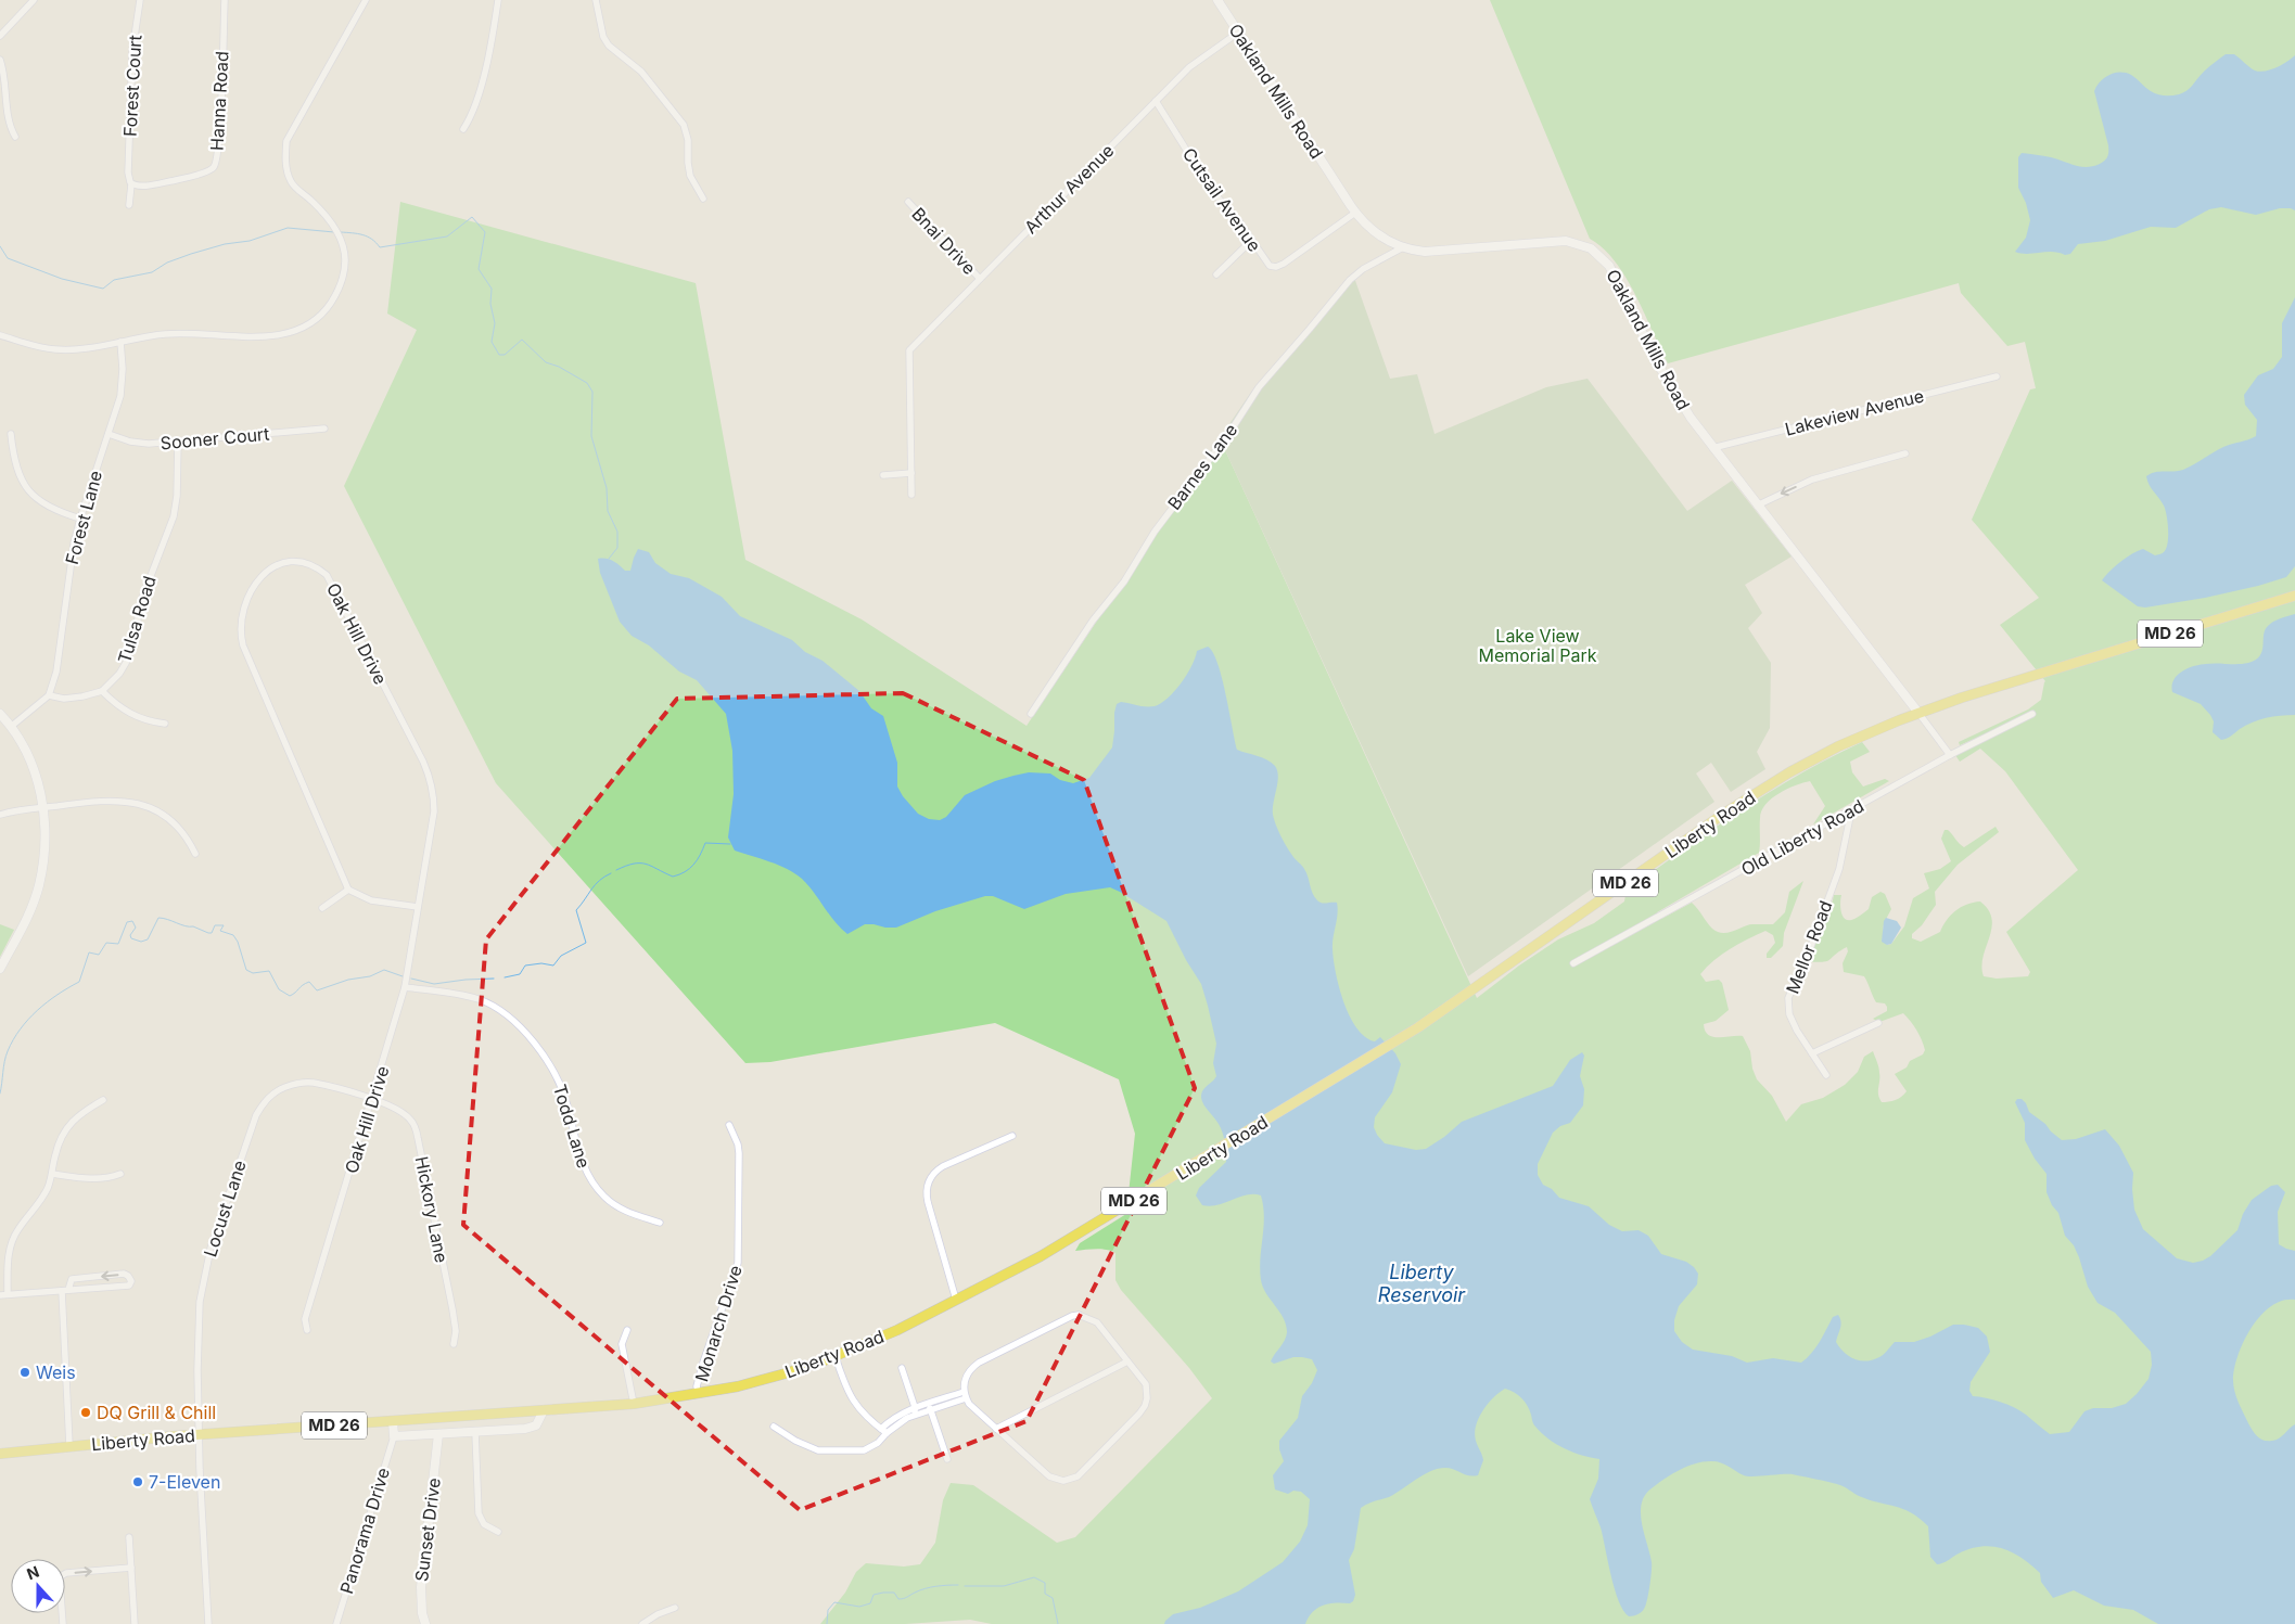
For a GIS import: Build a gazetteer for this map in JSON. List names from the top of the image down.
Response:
{
  "streets": {
    "main road": ["MD 26", "Liberty Road"],
    "street": [
      "Forest Court",
      "Oakland Mills Road",
      "Hanna Road",
      "Arthur Avenue",
      "Cutsail Avenue",
      "Bnai Drive",
      "Lakeview Avenue",
      "Sooner Court",
      "Barnes Lane",
      "Forest Lane",
      "Tulsa Road",
      "Oak Hill Drive",
      "Old Liberty Road",
      "Mellor Road",
      "Todd Lane",
      "Locust Lane",
      "Hickory Lane",
      "Monarch Drive",
      "Sunset Drive",
      "Panorama Drive"
    ]
  },
  "crossings": [
    ["Forest Court", "Hanna Road"],
    ["Oakland Mills Road", "Arthur Avenue"],
    ["Oakland Mills Road", "Cutsail Avenue"],
    ["Oakland Mills Road", "Lakeview Avenue"],
    ["Oakland Mills Road", "Barnes Lane"],
    ["Oakland Mills Road", "Liberty Road"],
    ["Oakland Mills Road", "Old Liberty Road"],
    ["Arthur Avenue", "Cutsail Avenue"],
    ["Arthur Avenue", "Bnai Drive"],
    ["Sooner Court", "Forest Lane"],
    ["Sooner Court", "Tulsa Road"],
    ["Oak Hill Drive", "Todd Lane"],
    ["Oak Hill Drive", "Locust Lane"],
    ["Oak Hill Drive", "Hickory Lane"],
    ["Liberty Road", "Locust Lane"],
    ["Liberty Road", "Monarch Drive"],
    ["Old Liberty Road", "Mellor Road"],
    ["Locust Lane", "Hickory Lane"]
  ],
  "water": ["Liberty Reservoir"],
  "parks": ["Lake View Memorial Park"],
  "places": ["Weis", "DQ Grill & Chill", "7-Eleven"],
  "north": "top"
}
